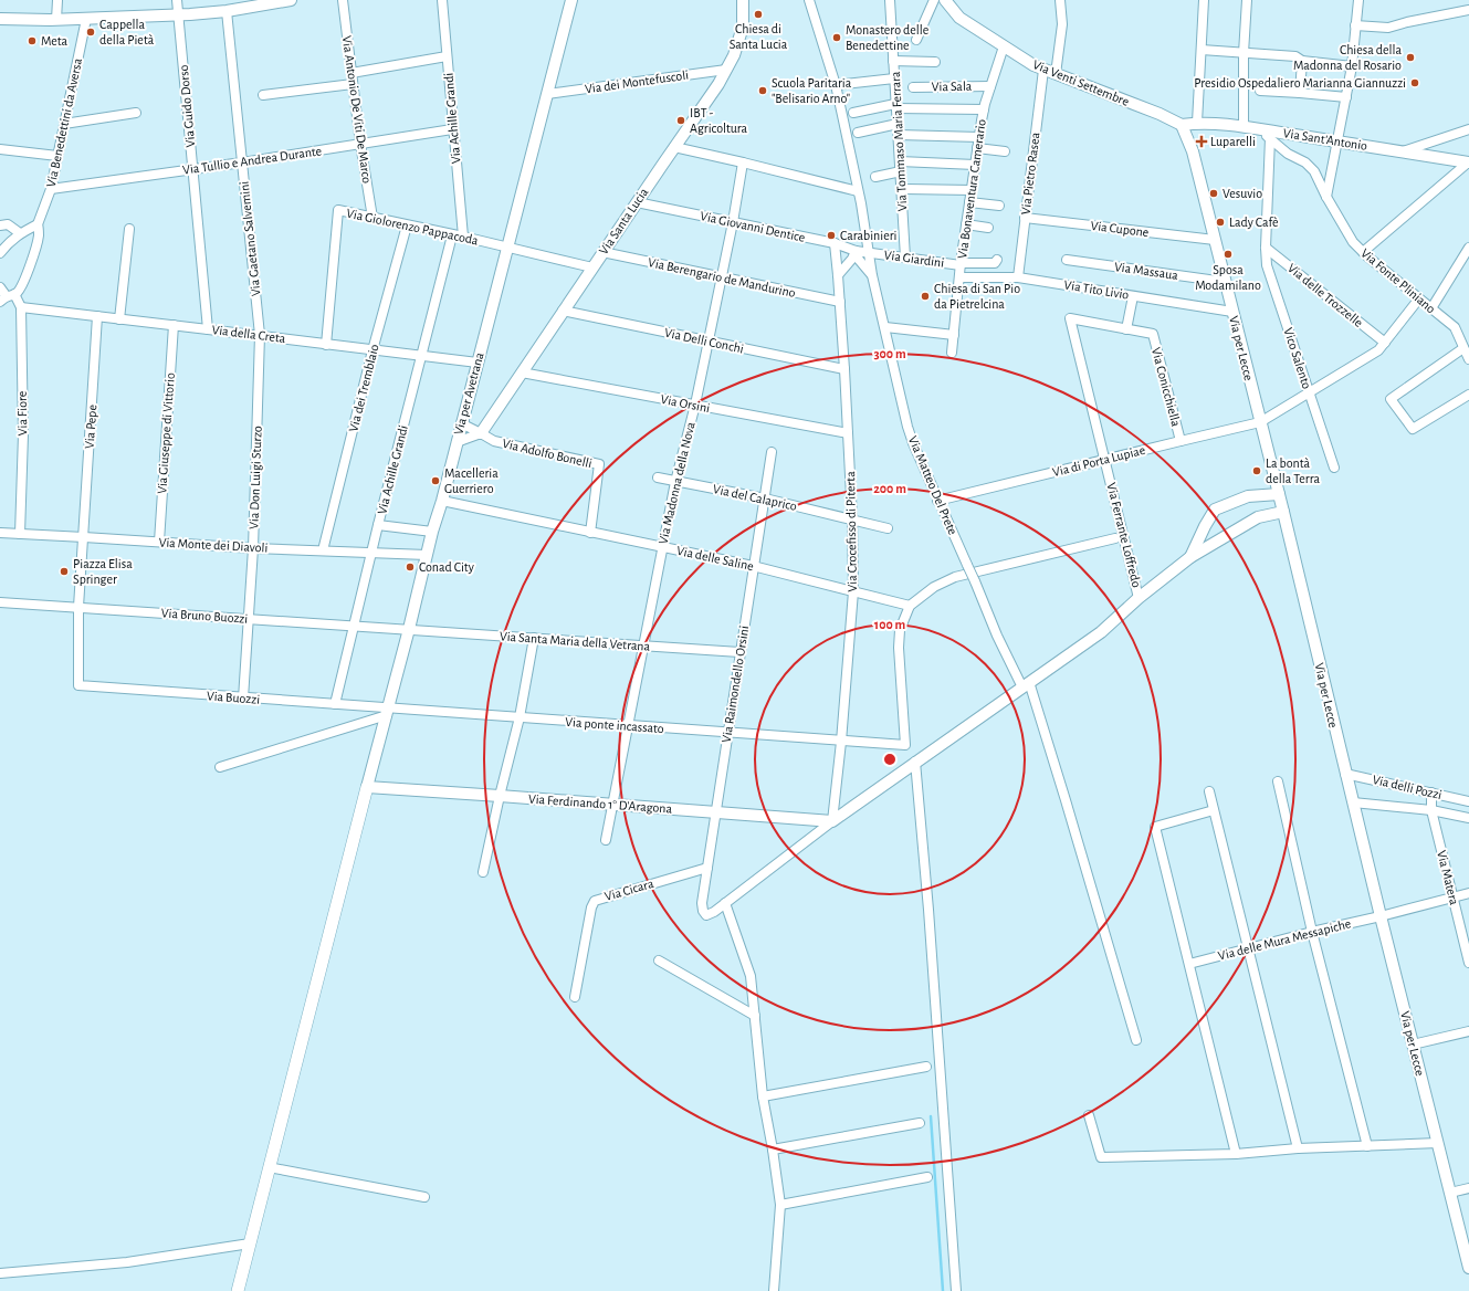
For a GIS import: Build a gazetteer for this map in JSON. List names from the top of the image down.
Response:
{
  "streets": {
    "street": [
      "Via dei Montefuscoli",
      "Via Venti Settembre",
      "Via Sala",
      "Via Guido Dorso",
      "Via Antonio De Viti De Marco",
      "Via Achille Grandi",
      "Via Benedettini da Aversa",
      "Via Sant'Antonio",
      "Via Tommaso Maria Ferrara",
      "Via Tullio e Andrea Durante",
      "Via Pietro Rasea",
      "Via Bonaventura Camerario",
      "Via Santa Lucia",
      "Via Giolorenzo Pappacoda",
      "Via Giovanni Dentice",
      "Via Cupone",
      "Via Gaetano Salvemini",
      "Via Giardini",
      "Via Massaua",
      "Via Berengario de Mandurino",
      "Via Fonte Pliniano",
      "Via Tito Livio",
      "Via delle Trozzelle",
      "Via della Creta",
      "Via Delli Conchi",
      "Via per Lecce",
      "Vico Salento",
      "Via Conicchiella",
      "Via dei Tremblaio",
      "Via per Avetrana",
      "Via Orsini",
      "Via Fiore",
      "Via Pepe",
      "Via Giuseppe di Vittorio",
      "Via Adolfo Bonelli",
      "Via di Porta Lupiae",
      "Via Don Luigi Sturzo",
      "Via Madonna della Nova",
      "Via Matteo Del Prete",
      "Via del Calaprico",
      "Via Crocefisso di Piterta",
      "Via Ferrante Loffredo",
      "Via Monte dei Diavoli",
      "Via delle Saline",
      "Via Bruno Buozzi",
      "Via Santa Maria della Vetrana",
      "Via Raimondello Orsini",
      "Via Buozzi",
      "Via ponte incassato",
      "Via delli Pozzi",
      "Via Ferdinando 1° D'Aragona",
      "Via Matera",
      "Via Cicara",
      "Via delle Mura Messapiche"
    ]
  },
  "crossings": [
    ["Via dei Montefuscoli", "Via Santa Lucia"],
    ["Via dei Montefuscoli", "Via per Avetrana"],
    ["Via Venti Settembre", "Via Sant'Antonio"],
    ["Via Venti Settembre", "Via Pietro Rasea"],
    ["Via Venti Settembre", "Via Bonaventura Camerario"],
    ["Via Venti Settembre", "Via per Lecce"],
    ["Via Sala", "Via Bonaventura Camerario"],
    ["Via Guido Dorso", "Via Tullio e Andrea Durante"],
    ["Via Guido Dorso", "Via della Creta"],
    ["Via Antonio De Viti De Marco", "Via Tullio e Andrea Durante"],
    ["Via Antonio De Viti De Marco", "Via Giolorenzo Pappacoda"],
    ["Via Achille Grandi", "Via Tullio e Andrea Durante"],
    ["Via Achille Grandi", "Via Giolorenzo Pappacoda"],
    ["Via Achille Grandi", "Via della Creta"],
    ["Via Achille Grandi", "Via Monte dei Diavoli"],
    ["Via Achille Grandi", "Via Bruno Buozzi"],
    ["Via Achille Grandi", "Via Buozzi"],
    ["Via Benedettini da Aversa", "Via Tullio e Andrea Durante"],
    ["Via Benedettini da Aversa", "Via Fiore"],
    ["Via Sant'Antonio", "Via Fonte Pliniano"],
    ["Via Sant'Antonio", "Via per Lecce"],
    ["Via Tommaso Maria Ferrara", "Via Giardini"],
    ["Via Tullio e Andrea Durante", "Via Gaetano Salvemini"],
    ["Via Pietro Rasea", "Via Cupone"],
    ["Via Pietro Rasea", "Via Tito Livio"],
    ["Via Bonaventura Camerario", "Via Giardini"],
    ["Via Bonaventura Camerario", "Via Tito Livio"],
    ["Via Santa Lucia", "Via Giolorenzo Pappacoda"],
    ["Via Santa Lucia", "Via Giovanni Dentice"],
    ["Via Santa Lucia", "Via Berengario de Mandurino"],
    ["Via Santa Lucia", "Via Delli Conchi"],
    ["Via Santa Lucia", "Via Orsini"],
    ["Via Santa Lucia", "Via Adolfo Bonelli"],
    ["Via Giolorenzo Pappacoda", "Via della Creta"],
    ["Via Giolorenzo Pappacoda", "Via dei Tremblaio"],
    ["Via Giolorenzo Pappacoda", "Via per Avetrana"],
    ["Via Giovanni Dentice", "Via Giardini"],
    ["Via Giovanni Dentice", "Via Madonna della Nova"],
    ["Via Giovanni Dentice", "Via Matteo Del Prete"],
    ["Via Giovanni Dentice", "Via Crocefisso di Piterta"],
    ["Via Cupone", "Via per Lecce"],
    ["Via Gaetano Salvemini", "Via della Creta"],
    ["Via Gaetano Salvemini", "Via Don Luigi Sturzo"],
    ["Via Giardini", "Via Matteo Del Prete"],
    ["Via Massaua", "Via per Lecce"],
    ["Via Berengario de Mandurino", "Via Madonna della Nova"],
    ["Via Berengario de Mandurino", "Via Crocefisso di Piterta"],
    ["Via Fonte Pliniano", "Vico Salento"],
    ["Via Fonte Pliniano", "Via di Porta Lupiae"],
    ["Via Tito Livio", "Via per Lecce"],
    ["Via delle Trozzelle", "Vico Salento"],
    ["Via delle Trozzelle", "Via di Porta Lupiae"],
    ["Via della Creta", "Via dei Tremblaio"],
    ["Via della Creta", "Via per Avetrana"],
    ["Via della Creta", "Via Fiore"],
    ["Via della Creta", "Via Pepe"],
    ["Via della Creta", "Via Giuseppe di Vittorio"],
    ["Via della Creta", "Via Don Luigi Sturzo"],
    ["Via Delli Conchi", "Via Madonna della Nova"],
    ["Via Delli Conchi", "Via Crocefisso di Piterta"],
    ["Via per Lecce", "Via di Porta Lupiae"],
    ["Via per Lecce", "Via delli Pozzi"],
    ["Via per Lecce", "Via delle Mura Messapiche"],
    ["Vico Salento", "Via di Porta Lupiae"],
    ["Via Conicchiella", "Via di Porta Lupiae"],
    ["Via Conicchiella", "Via Ferrante Loffredo"],
    ["Via dei Tremblaio", "Via Monte dei Diavoli"],
    ["Via per Avetrana", "Via Monte dei Diavoli"],
    ["Via per Avetrana", "Via delle Saline"],
    ["Via per Avetrana", "Via Bruno Buozzi"],
    ["Via per Avetrana", "Via Santa Maria della Vetrana"],
    ["Via per Avetrana", "Via Buozzi"],
    ["Via per Avetrana", "Via ponte incassato"],
    ["Via per Avetrana", "Via Ferdinando 1° D'Aragona"],
    ["Via Orsini", "Via Madonna della Nova"],
    ["Via Orsini", "Via Crocefisso di Piterta"],
    ["Via Fiore", "Via Monte dei Diavoli"],
    ["Via Pepe", "Via Monte dei Diavoli"],
    ["Via Pepe", "Via Bruno Buozzi"],
    ["Via Pepe", "Via Buozzi"],
    ["Via Giuseppe di Vittorio", "Via Monte dei Diavoli"],
    ["Via Adolfo Bonelli", "Via delle Saline"],
    ["Via di Porta Lupiae", "Via Matteo Del Prete"],
    ["Via di Porta Lupiae", "Via Ferrante Loffredo"],
    ["Via Don Luigi Sturzo", "Via Monte dei Diavoli"],
    ["Via Don Luigi Sturzo", "Via Bruno Buozzi"],
    ["Via Don Luigi Sturzo", "Via Buozzi"],
    ["Via Madonna della Nova", "Via del Calaprico"],
    ["Via Madonna della Nova", "Via delle Saline"],
    ["Via Madonna della Nova", "Via Santa Maria della Vetrana"],
    ["Via Madonna della Nova", "Via ponte incassato"],
    ["Via Madonna della Nova", "Via Ferdinando 1° D'Aragona"],
    ["Via del Calaprico", "Via Crocefisso di Piterta"],
    ["Via del Calaprico", "Via Raimondello Orsini"],
    ["Via Crocefisso di Piterta", "Via delle Saline"],
    ["Via Crocefisso di Piterta", "Via ponte incassato"],
    ["Via Crocefisso di Piterta", "Via Ferdinando 1° D'Aragona"],
    ["Via delle Saline", "Via Raimondello Orsini"],
    ["Via delle Saline", "Via ponte incassato"],
    ["Via Bruno Buozzi", "Via Santa Maria della Vetrana"],
    ["Via Santa Maria della Vetrana", "Via Raimondello Orsini"],
    ["Via Raimondello Orsini", "Via ponte incassato"],
    ["Via Raimondello Orsini", "Via Ferdinando 1° D'Aragona"],
    ["Via Raimondello Orsini", "Via Cicara"],
    ["Via Buozzi", "Via ponte incassato"],
    ["Via delli Pozzi", "Via Matera"],
    ["Via Matera", "Via delle Mura Messapiche"]
  ],
  "places": {
    "other": [
      "Chiesa di Santa Lucia",
      "Cappella della Pietà",
      "Monastero delle Benedettine",
      "Meta",
      "Chiesa della Madonna del Rosario",
      "Presidio Ospedaliero Marianna Giannuzzi",
      "Scuola Paritaria \"Belisario Arno\"",
      "IBT - Agricoltura",
      "Vesuvio",
      "Lady Cafè",
      "Carabinieri",
      "Sposa Modamilano",
      "Chiesa di San Pio da Pietrelcina",
      "La bontà della Terra",
      "Macelleria Guerriero",
      "Conad City",
      "Piazza Elisa Springer"
    ],
    "health": ["Luparelli"]
  },
  "rings": ["300 m", "200 m", "100 m"]
}
